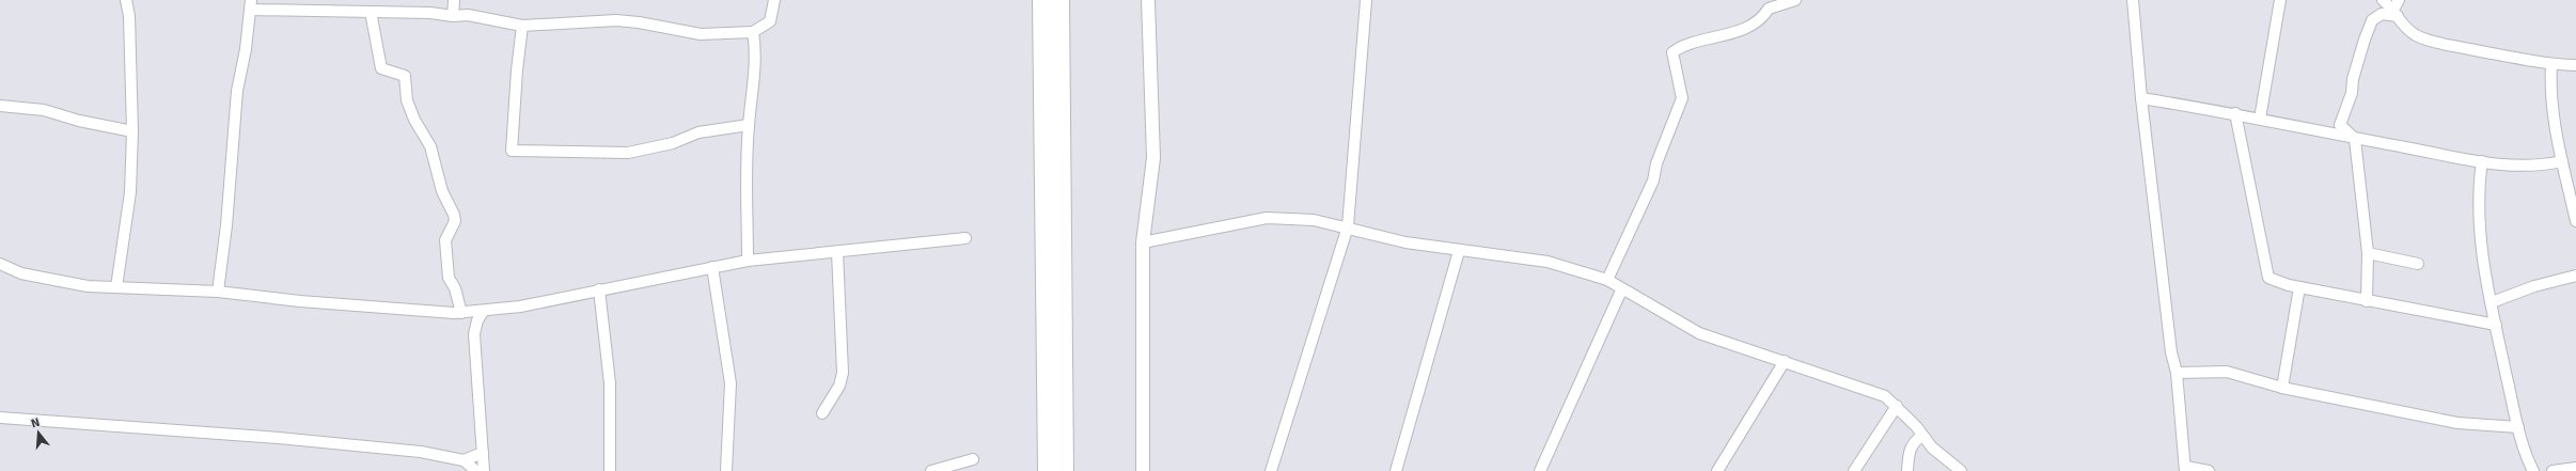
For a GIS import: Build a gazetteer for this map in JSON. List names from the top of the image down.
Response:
{
  "north": "top"
}
